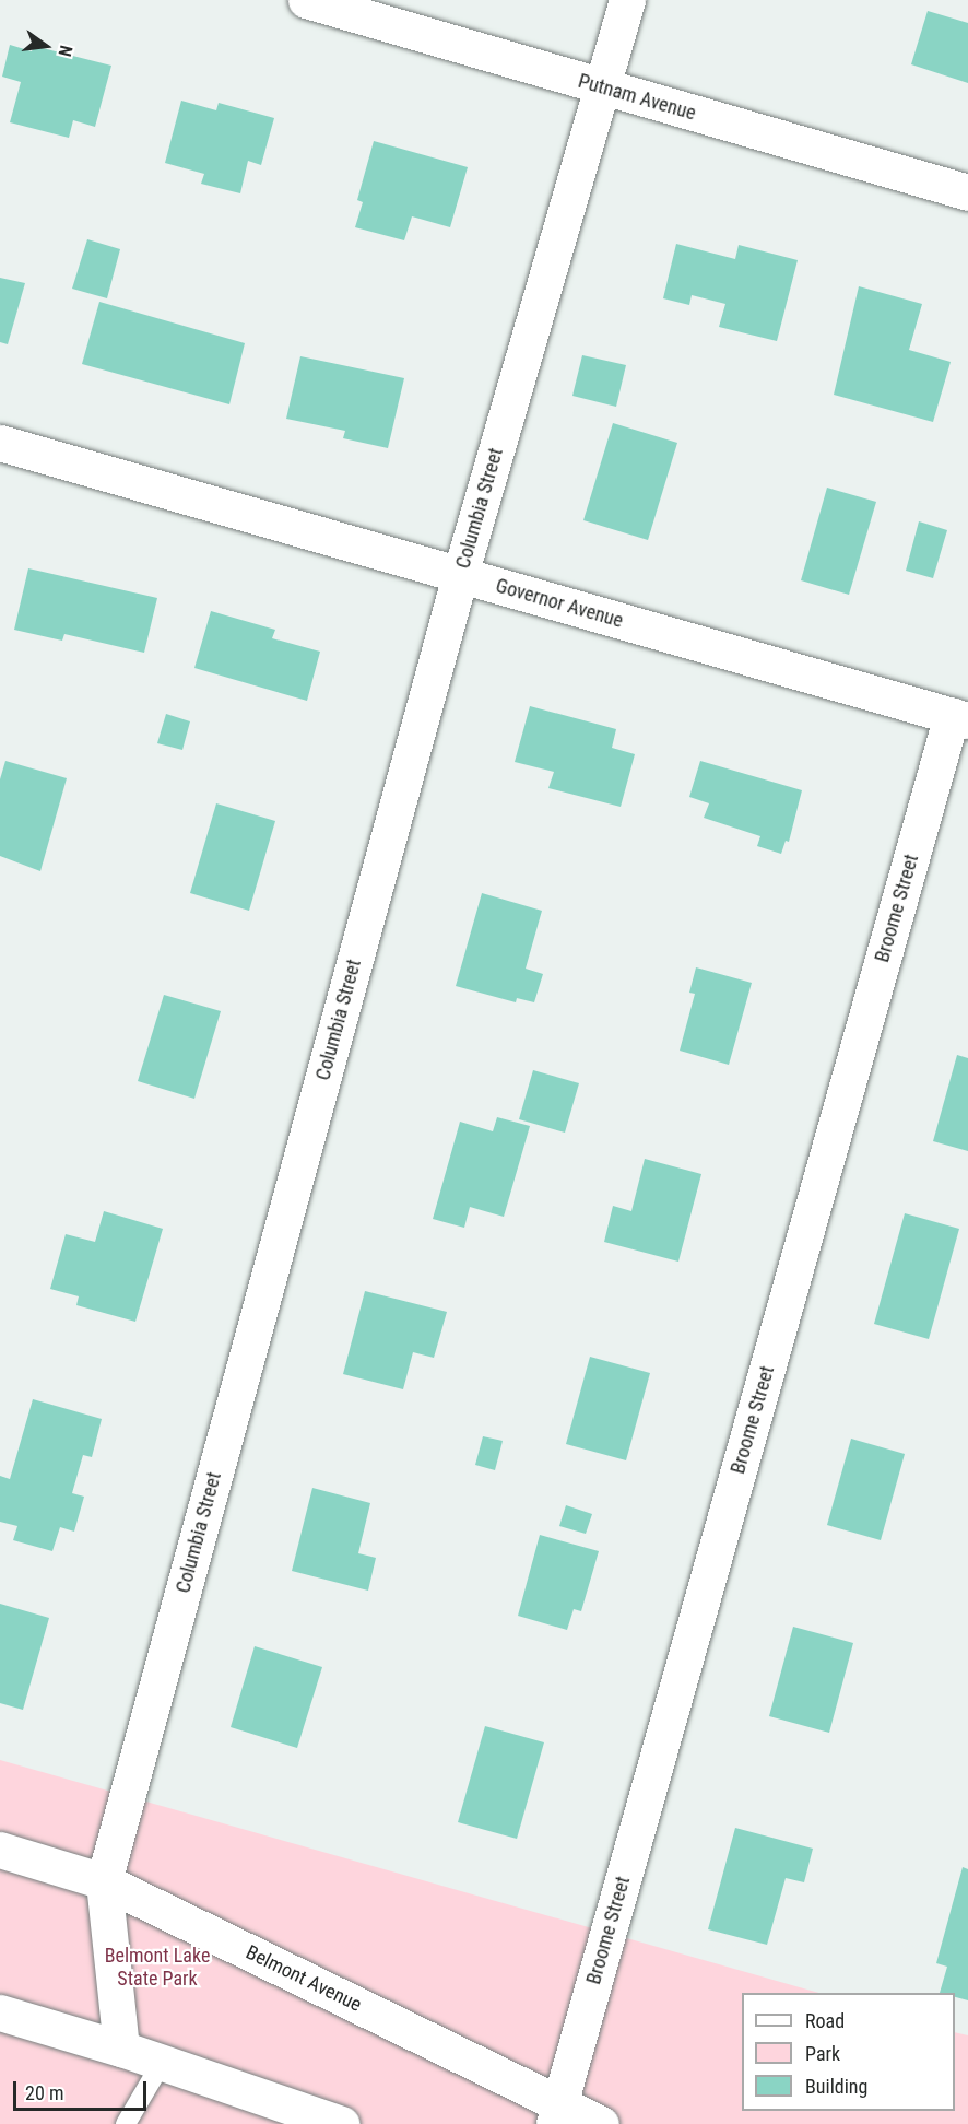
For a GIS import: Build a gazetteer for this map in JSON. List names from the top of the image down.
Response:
{
  "streets": {
    "street": [
      "Putnam Avenue",
      "Columbia Street",
      "Governor Avenue",
      "Broome Street",
      "Belmont Avenue"
    ]
  },
  "crossings": [
    ["Putnam Avenue", "Columbia Street"],
    ["Columbia Street", "Governor Avenue"],
    ["Columbia Street", "Belmont Avenue"],
    ["Governor Avenue", "Broome Street"],
    ["Broome Street", "Belmont Avenue"]
  ],
  "parks": ["Belmont Lake State Park"],
  "legend": ["Road", "Park", "Building"],
  "scale_bar": "20 m",
  "north": "right"
}
